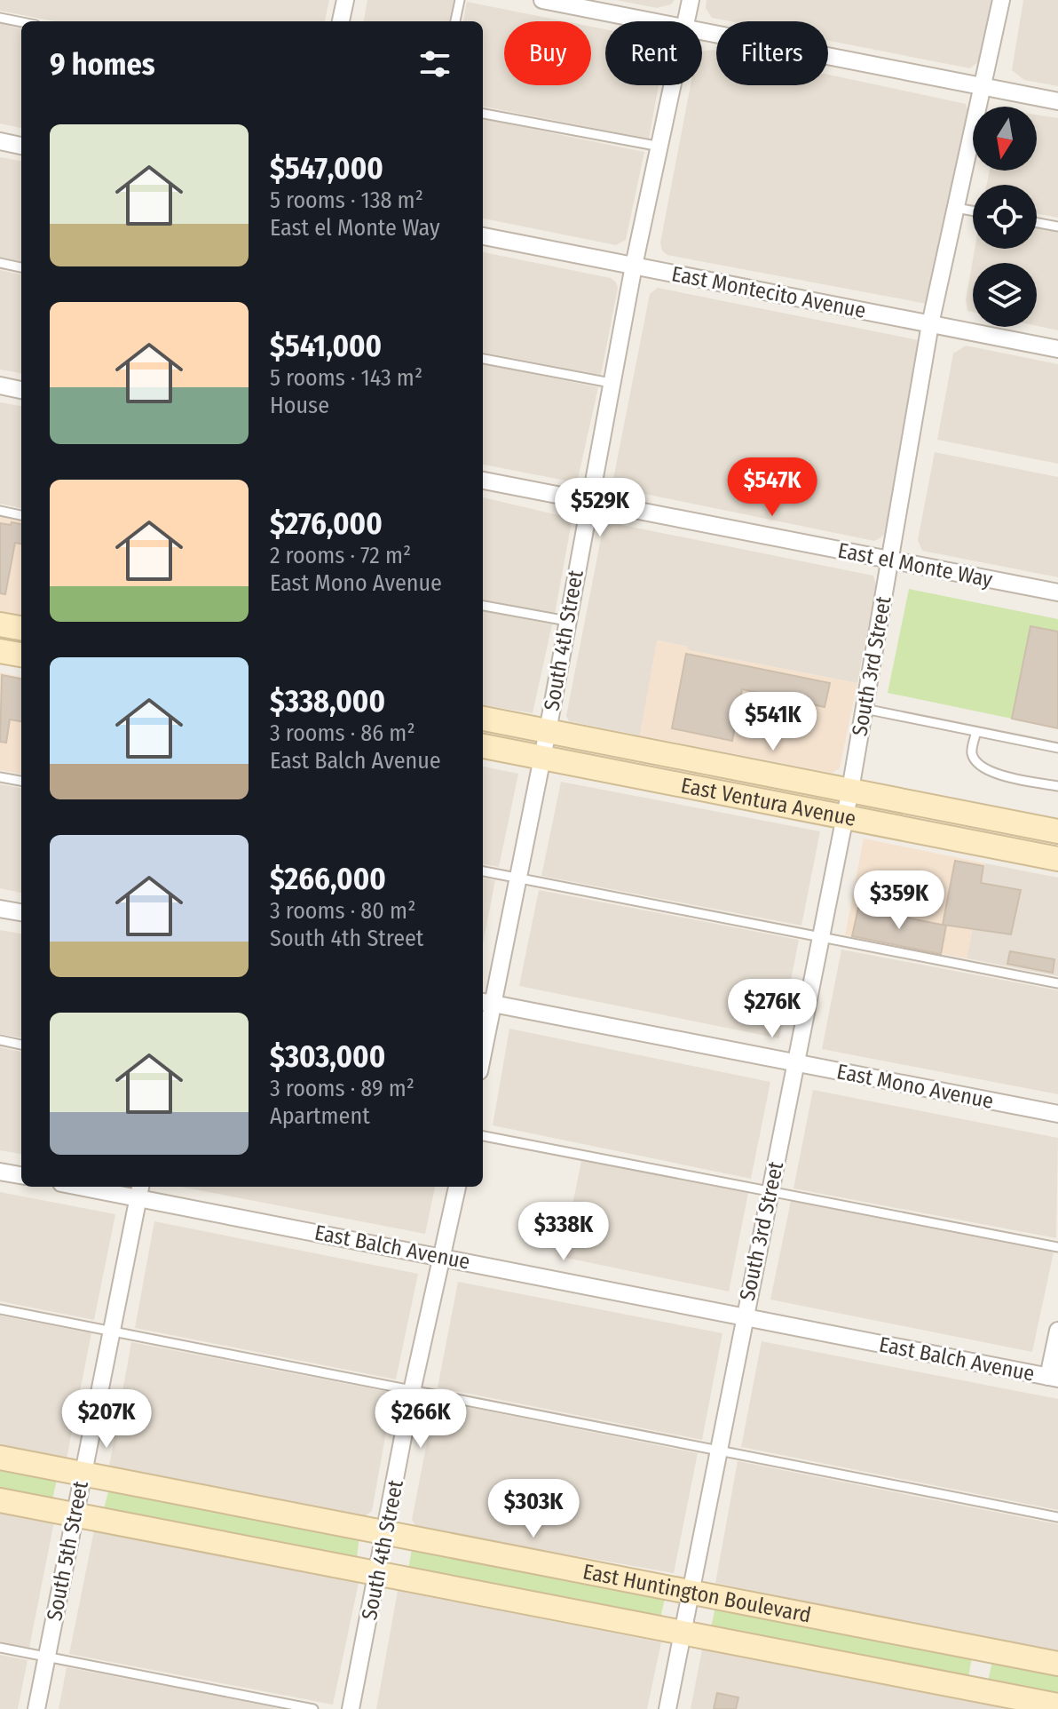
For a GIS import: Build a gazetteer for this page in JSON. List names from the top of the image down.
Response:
{
  "streets": {
    "street": [
      "East Montecito Avenue",
      "East el Monte Way",
      "South 4th Street",
      "South 3rd Street",
      "East Ventura Avenue",
      "East Mono Avenue",
      "East Balch Avenue",
      "South 5th Street",
      "East Huntington Boulevard"
    ]
  },
  "crossings": [
    ["East Montecito Avenue", "South 4th Street"],
    ["East Montecito Avenue", "South 3rd Street"],
    ["East el Monte Way", "South 4th Street"],
    ["East el Monte Way", "South 3rd Street"],
    ["South 4th Street", "East Ventura Avenue"],
    ["South 4th Street", "East Mono Avenue"],
    ["South 4th Street", "East Balch Avenue"],
    ["South 4th Street", "East Huntington Boulevard"],
    ["South 3rd Street", "East Ventura Avenue"],
    ["South 3rd Street", "East Mono Avenue"],
    ["South 3rd Street", "East Balch Avenue"],
    ["South 3rd Street", "East Huntington Boulevard"],
    ["East Balch Avenue", "South 5th Street"],
    ["South 5th Street", "East Huntington Boulevard"]
  ],
  "north": "bottom",
  "page": {
    "chip": ["Buy", "Rent", "Filters"],
    "heading": "9 homes",
    "list": [
      {
        "name": "$547,000",
        "note": "5 rooms · 138 m² · East el Monte Way"
      },
      {
        "name": "$541,000",
        "note": "5 rooms · 143 m² · House"
      },
      {
        "name": "$276,000",
        "note": "2 rooms · 72 m² · East Mono Avenue"
      },
      {
        "name": "$338,000",
        "note": "3 rooms · 86 m² · East Balch Avenue"
      },
      {
        "name": "$266,000",
        "note": "3 rooms · 80 m² · South 4th Street"
      },
      {
        "name": "$303,000",
        "note": "3 rooms · 89 m² · Apartment"
      }
    ],
    "price": [
      "$547K",
      "$529K",
      "$541K",
      "$359K",
      "$276K",
      "$338K",
      "$207K",
      "$266K",
      "$303K"
    ]
  }
}
